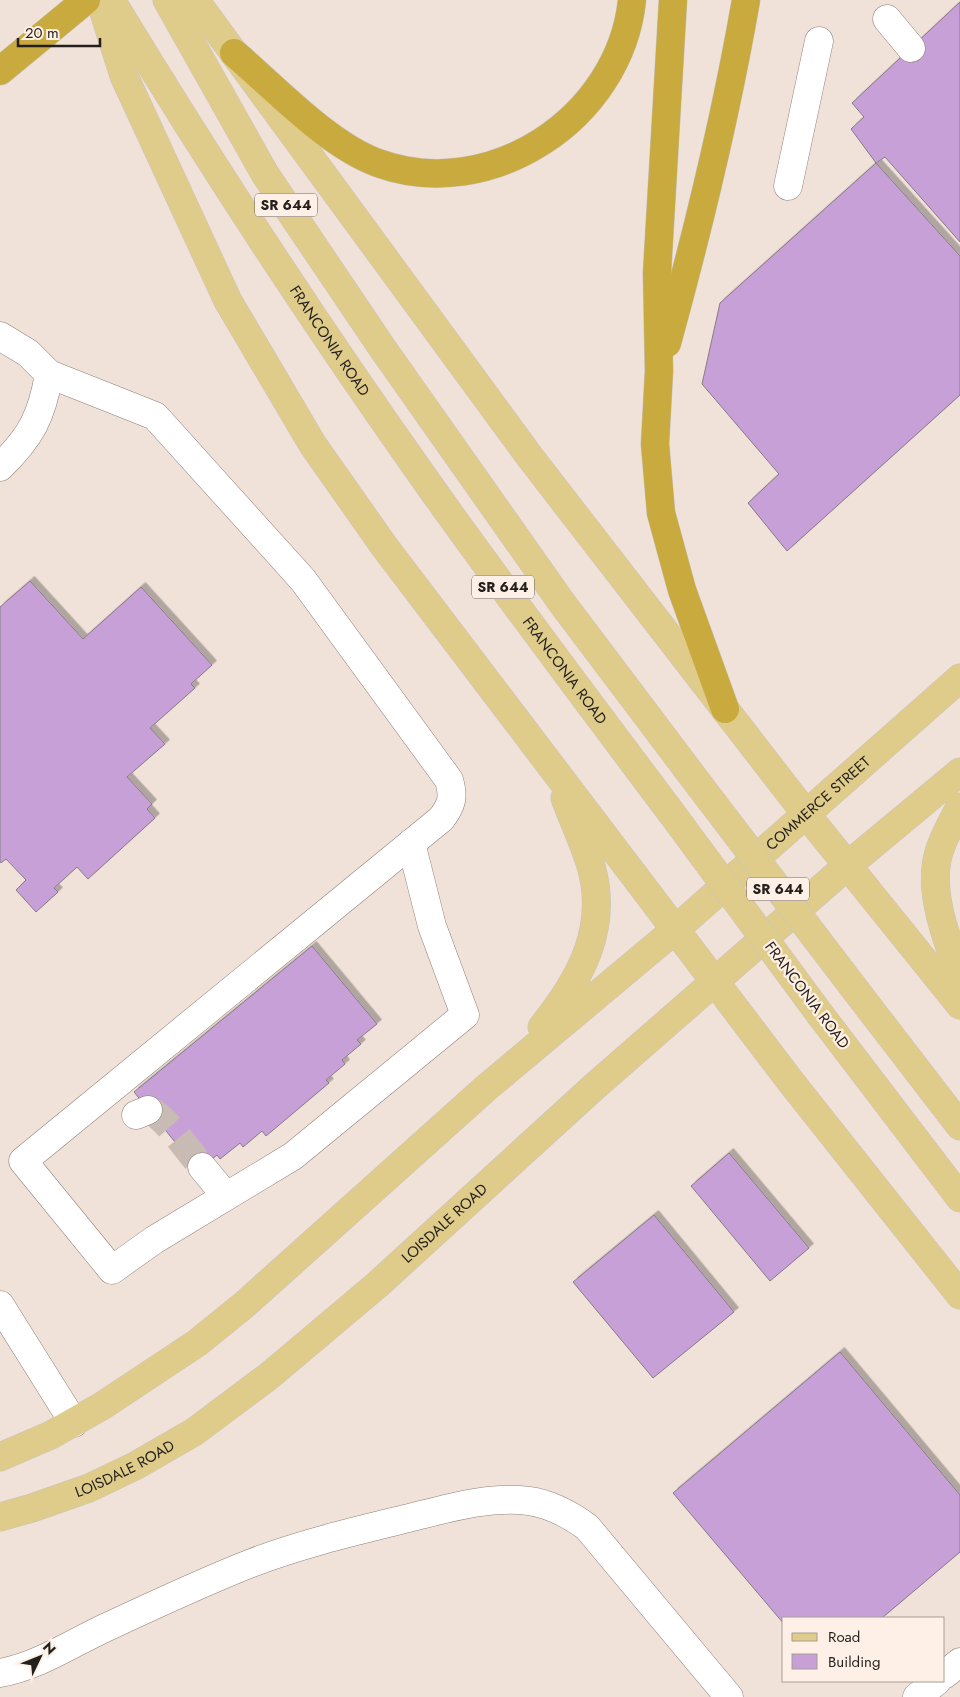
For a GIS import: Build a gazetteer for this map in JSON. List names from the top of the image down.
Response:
{
  "streets": {
    "main road": [
      "SR 644",
      "FRANCONIA ROAD",
      "COMMERCE STREET",
      "LOISDALE ROAD"
    ]
  },
  "legend": ["Road", "Building"],
  "scale_bar": "20 m",
  "north": "top right"
}
